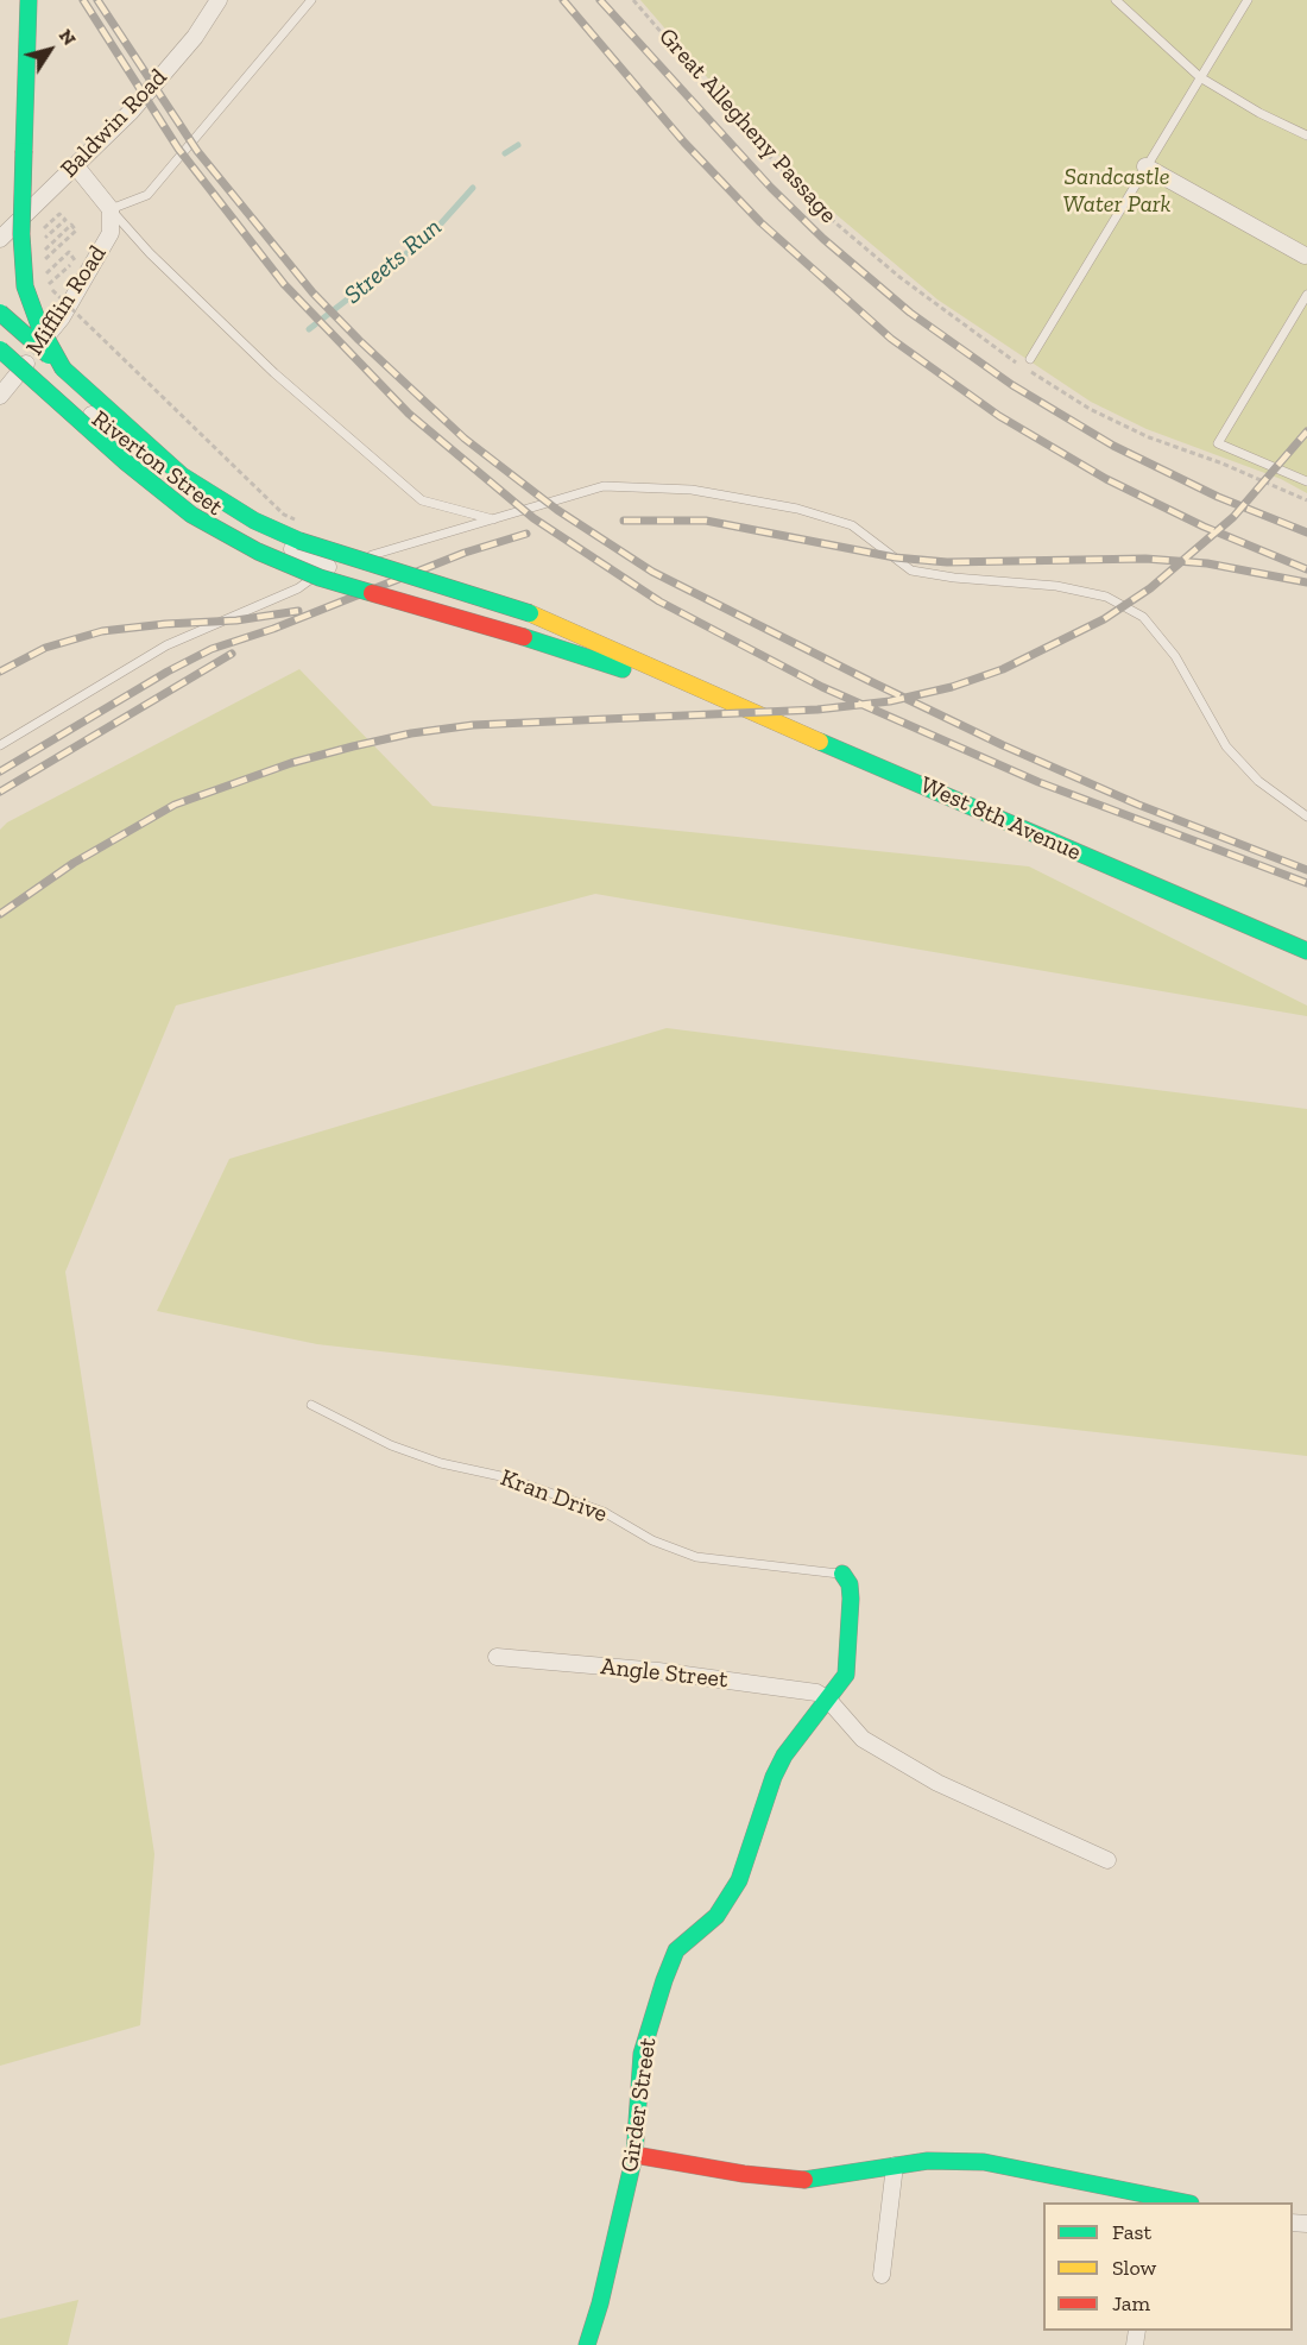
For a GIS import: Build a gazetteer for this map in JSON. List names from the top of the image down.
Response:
{
  "streets": {
    "main road": ["West 8th Avenue", "Girder Street"],
    "street": [
      "Baldwin Road",
      "Mifflin Road",
      "Riverton Street",
      "Angle Street"
    ],
    "lane": ["Kran Drive"],
    "path": ["Great Allegheny Passage"]
  },
  "crossings": [
    ["Mifflin Road", "Riverton Street"],
    ["Angle Street", "Girder Street"]
  ],
  "water": ["Streets Run"],
  "parks": ["Sandcastle Water Park"],
  "legend": ["Fast", "Slow", "Jam"],
  "north": "top right"
}
